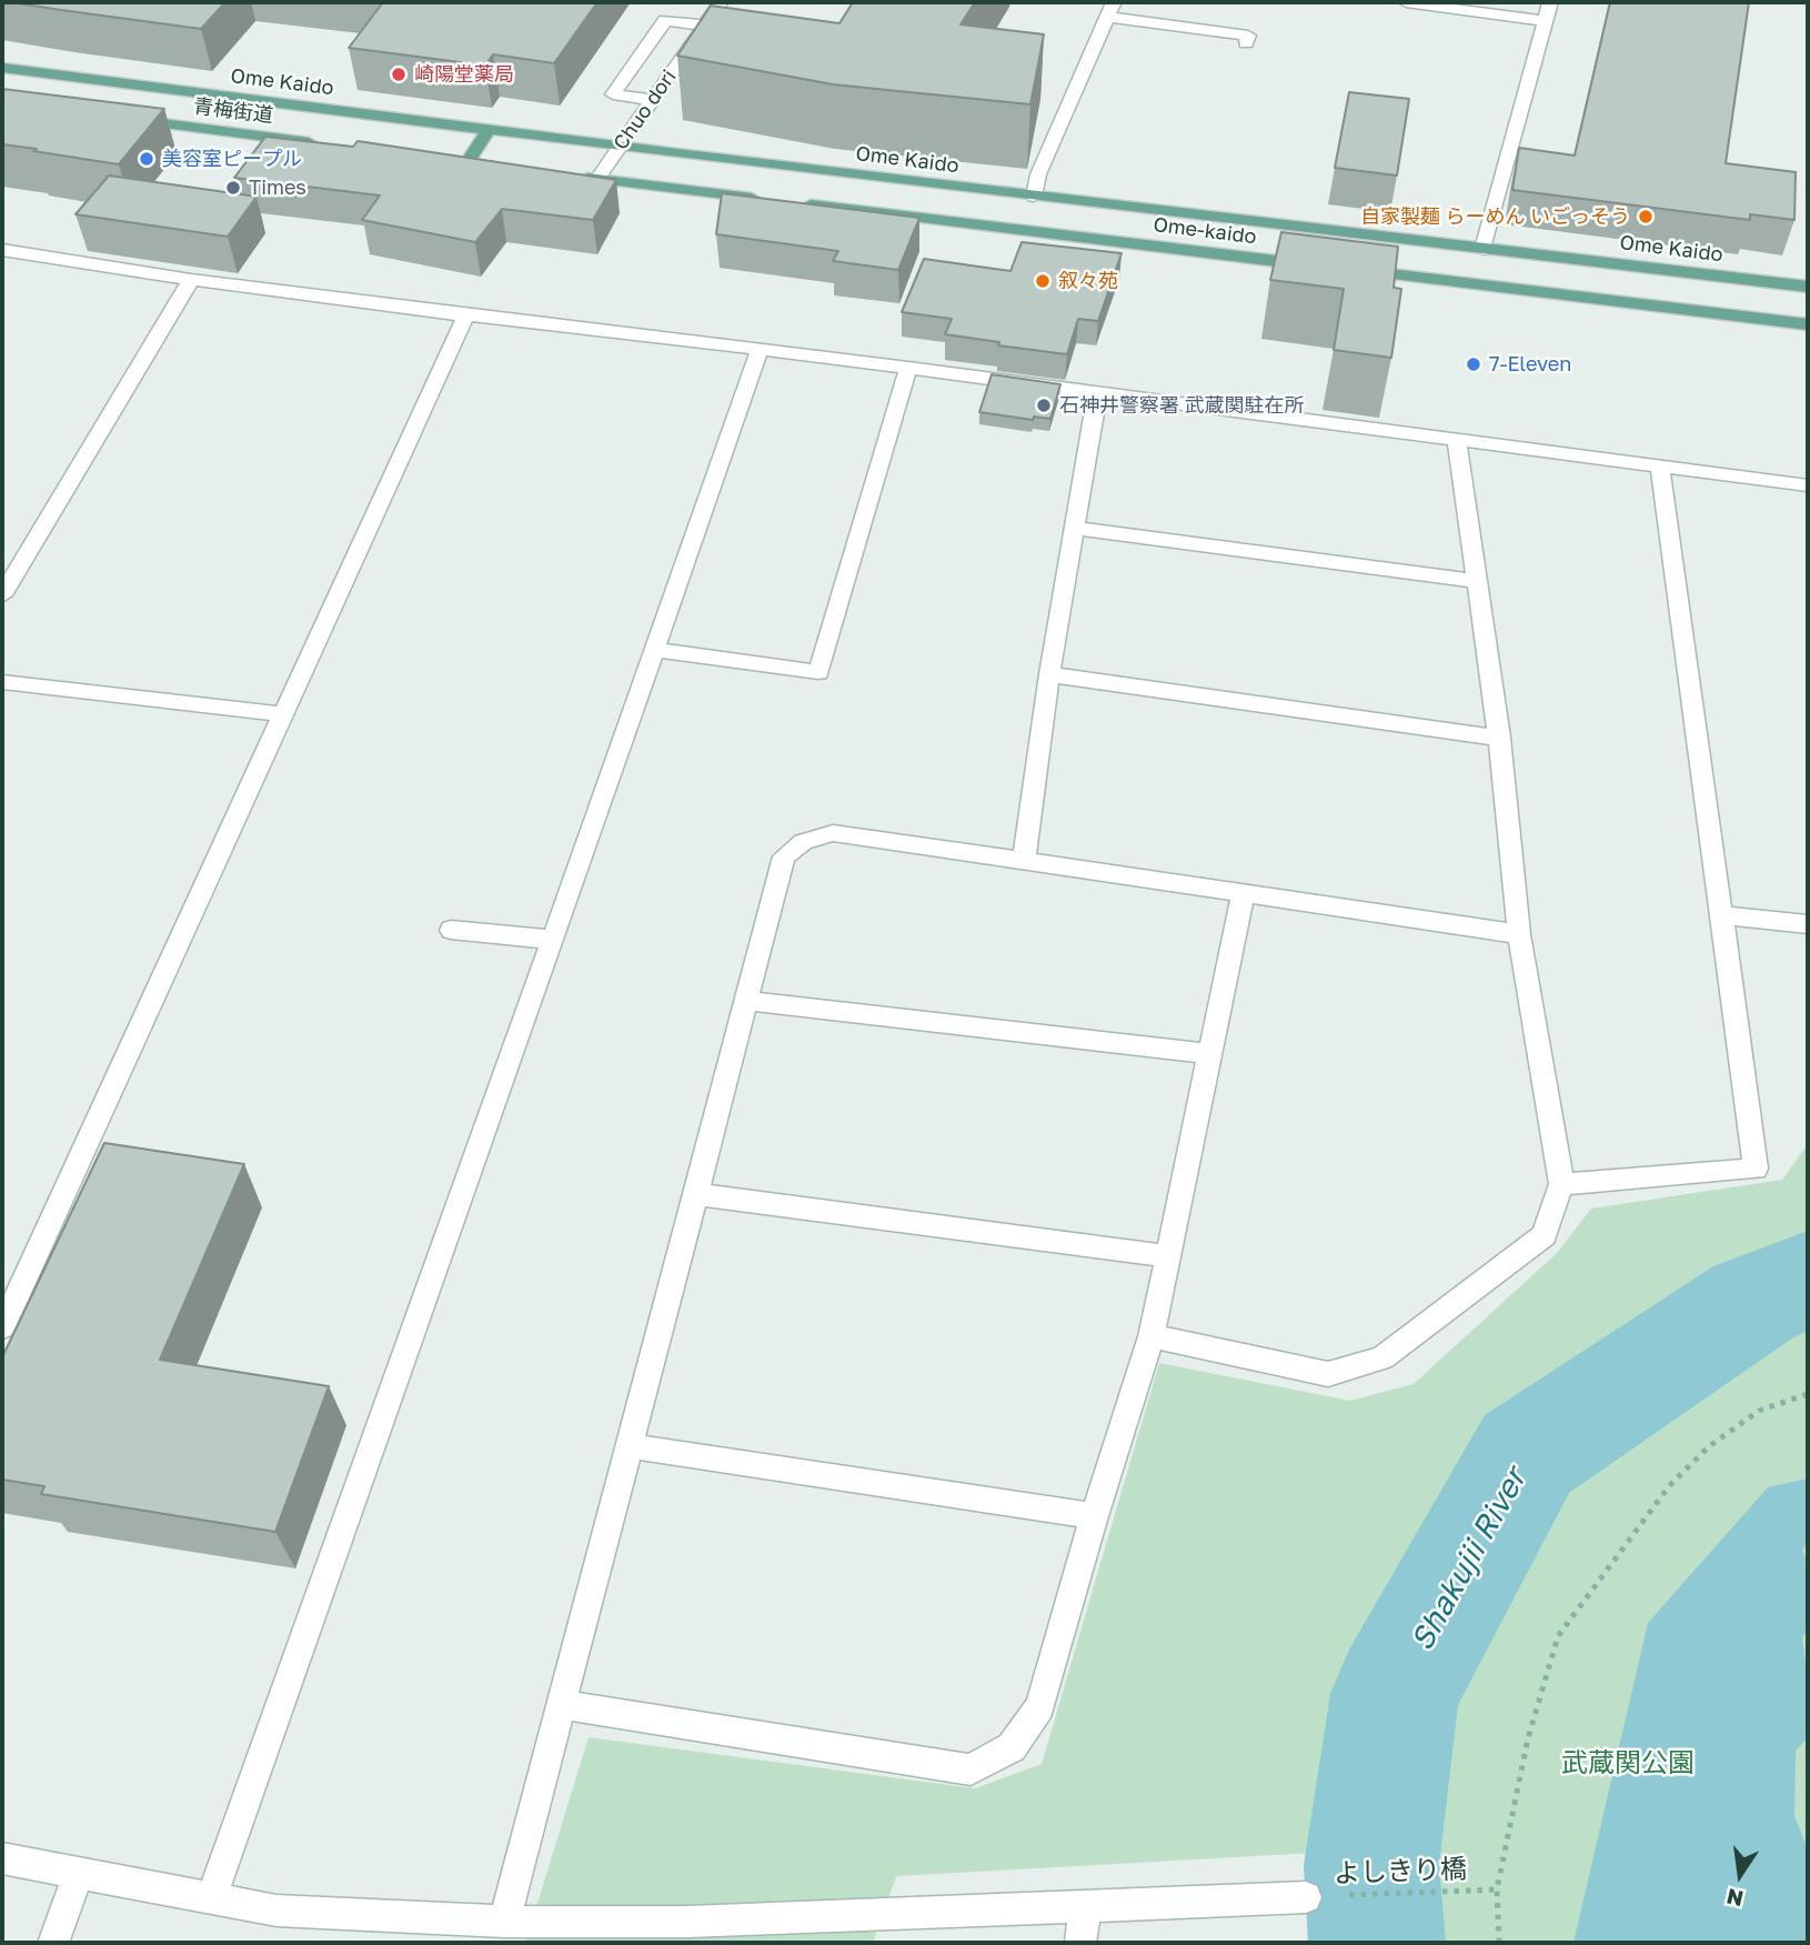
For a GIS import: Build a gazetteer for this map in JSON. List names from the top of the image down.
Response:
{
  "streets": {
    "main road": ["Ome Kaido", "青梅街道", "Ome-kaido"],
    "street": ["Chuo dori"],
    "path": ["よしきり橋"]
  },
  "crossings": [
    ["Ome Kaido", "Chuo dori"],
    ["Chuo dori", "Ome-kaido"]
  ],
  "water": ["Shakujii River"],
  "parks": ["武蔵関公園"],
  "places": [
    "崎陽堂薬局",
    "美容室ピープル",
    "Times",
    "自家製麺 らーめん いごっそう",
    "叙々苑",
    "7-Eleven",
    "石神井警察署 武蔵関駐在所"
  ],
  "north": "bottom"
}
